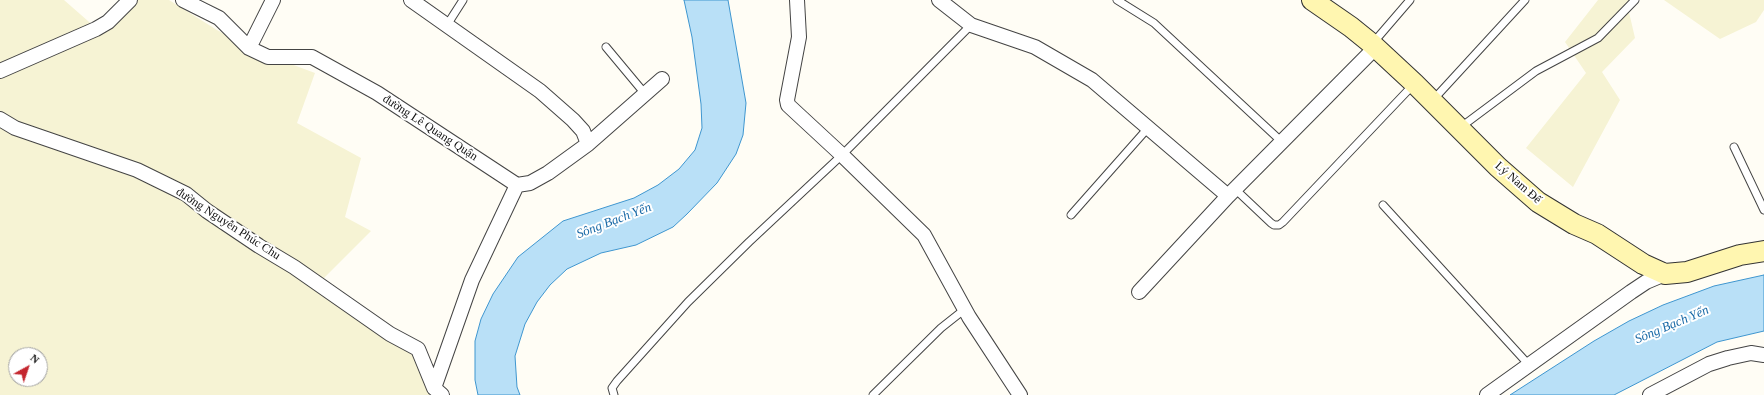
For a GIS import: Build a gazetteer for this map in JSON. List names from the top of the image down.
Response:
{
  "streets": {
    "street": ["đường Lê Quang Quận", "Lý Nam Đế", "đường Nguyễn Phúc Chu"]
  },
  "water": ["Sông Bạch Yến"],
  "north": "top right"
}
